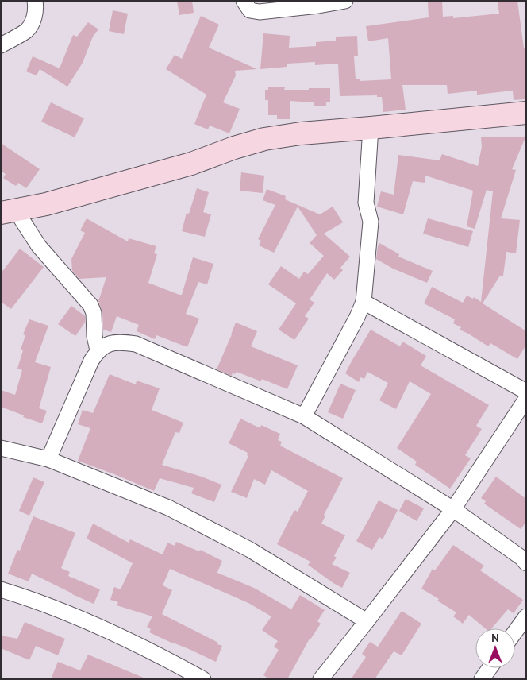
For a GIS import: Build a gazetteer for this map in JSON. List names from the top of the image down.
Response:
{
  "north": "top"
}
